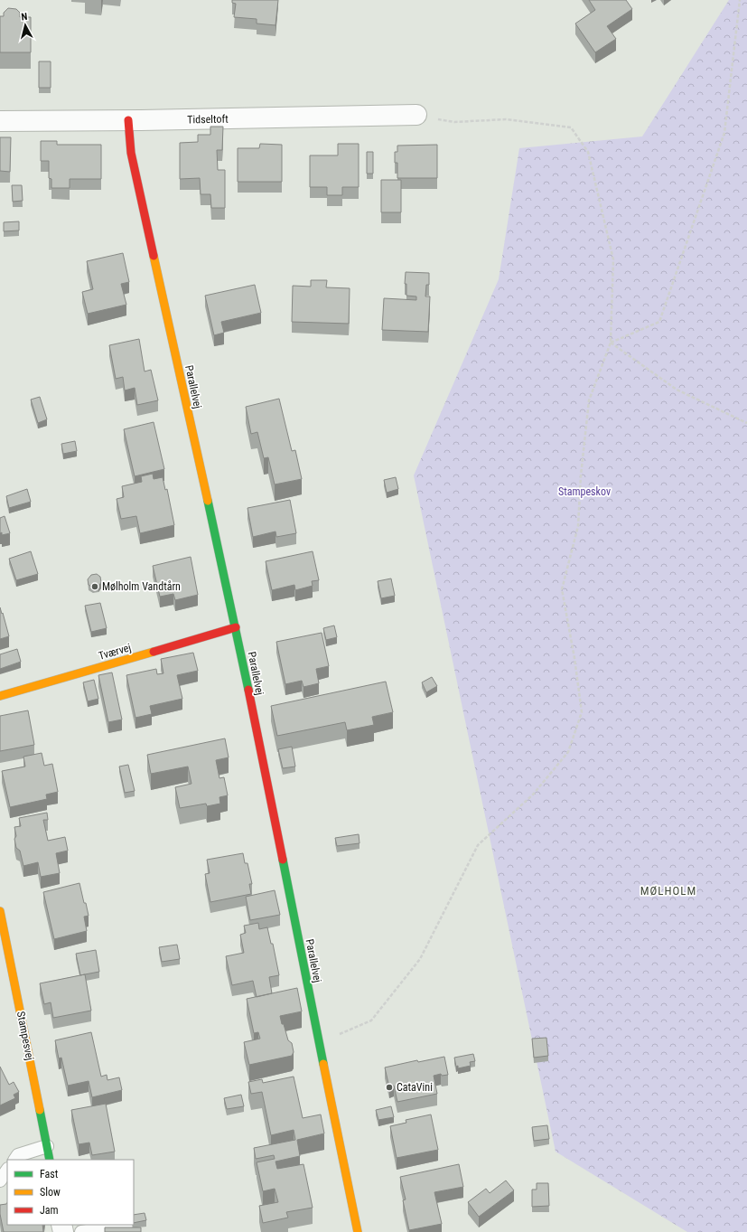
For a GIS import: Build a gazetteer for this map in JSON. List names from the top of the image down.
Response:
{
  "streets": {
    "street": [
      "Tidseltoft",
      "Parallelvej",
      "Tværvej",
      "Stampesvej"
    ]
  },
  "crossings": [
    ["Tidseltoft", "Parallelvej"],
    ["Parallelvej", "Tværvej"]
  ],
  "districts": ["MØLHOLM"],
  "parks": ["Stampeskov"],
  "places": ["Mølholm Vandtårn", "CataVini"],
  "legend": ["Fast", "Slow", "Jam"],
  "north": "top"
}
